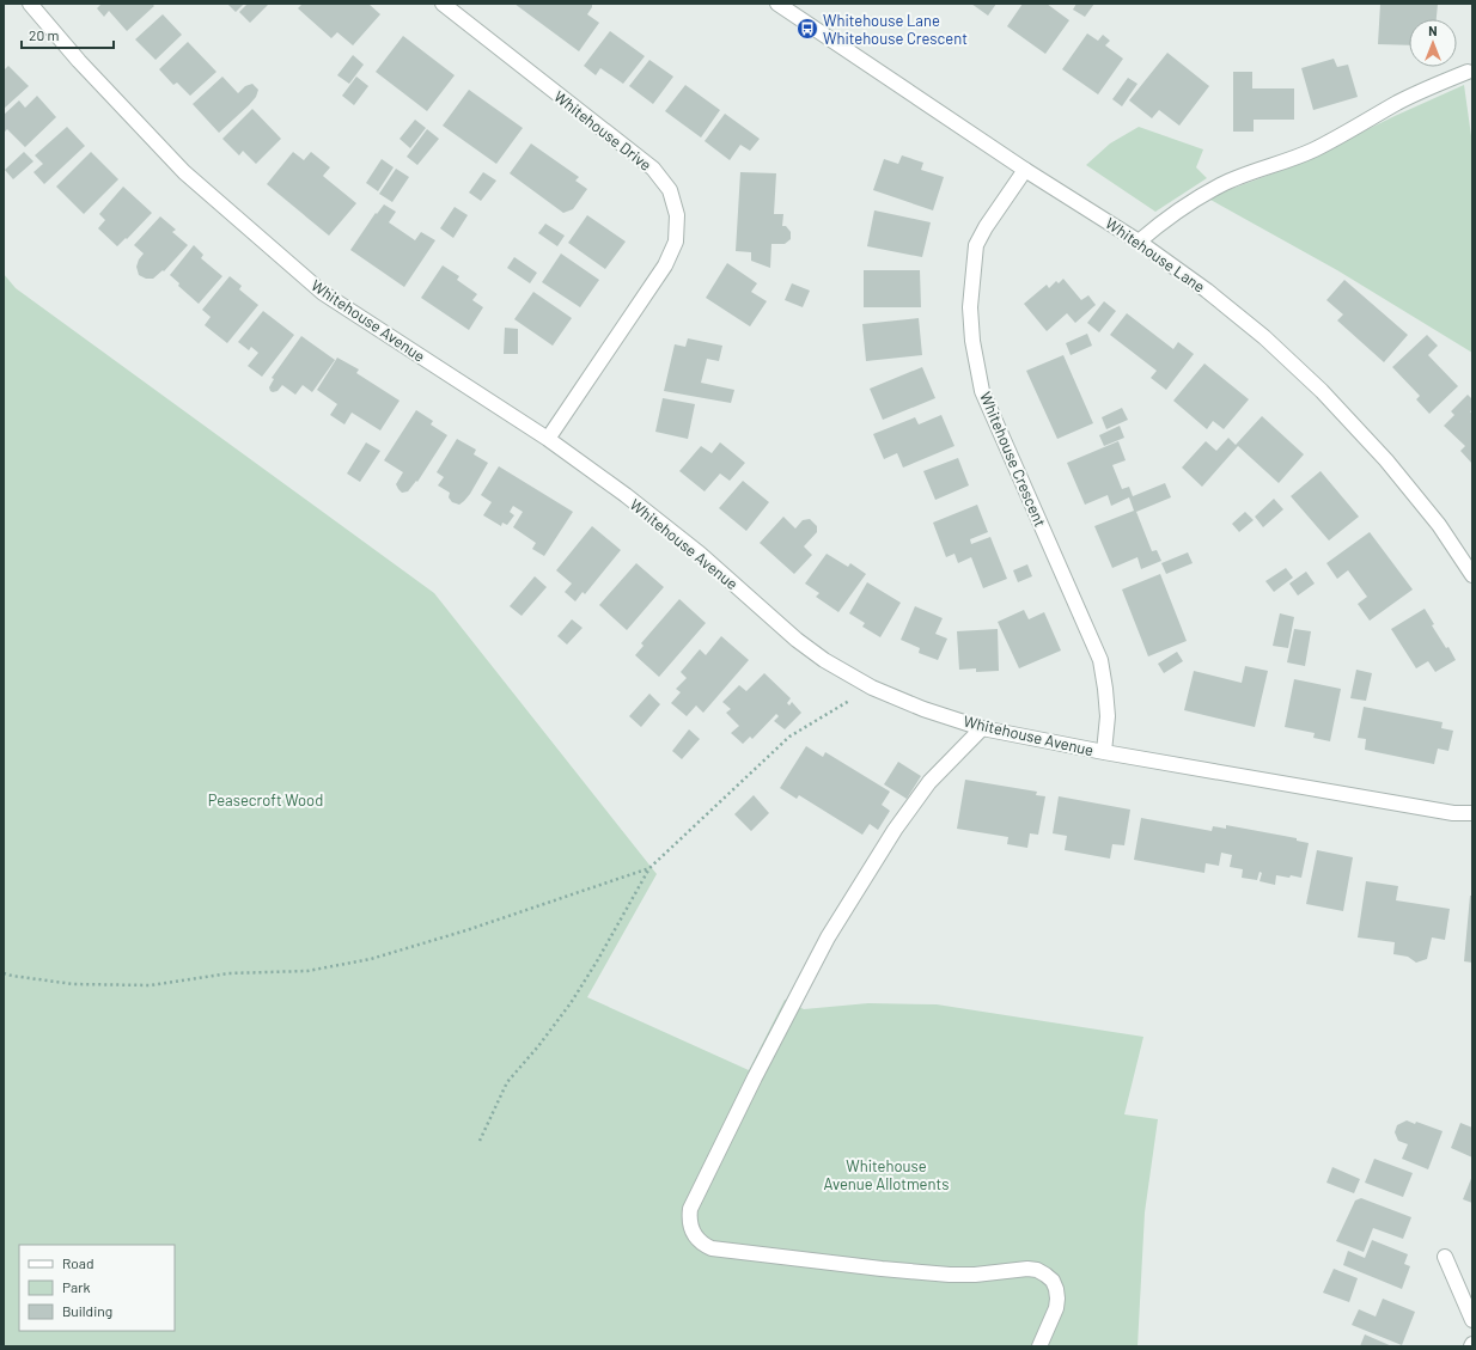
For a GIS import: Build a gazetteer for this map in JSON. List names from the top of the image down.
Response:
{
  "streets": {
    "street": [
      "Whitehouse Drive",
      "Whitehouse Lane",
      "Whitehouse Avenue",
      "Whitehouse Crescent"
    ]
  },
  "crossings": [
    ["Whitehouse Drive", "Whitehouse Avenue"],
    ["Whitehouse Lane", "Whitehouse Crescent"],
    ["Whitehouse Avenue", "Whitehouse Crescent"]
  ],
  "parks": ["Peasecroft Wood", "Whitehouse Avenue Allotments"],
  "places": {
    "bus stop": ["Whitehouse Lane Whitehouse Crescent"]
  },
  "legend": ["Road", "Park", "Building"],
  "scale_bar": "20 m",
  "north": "top"
}
